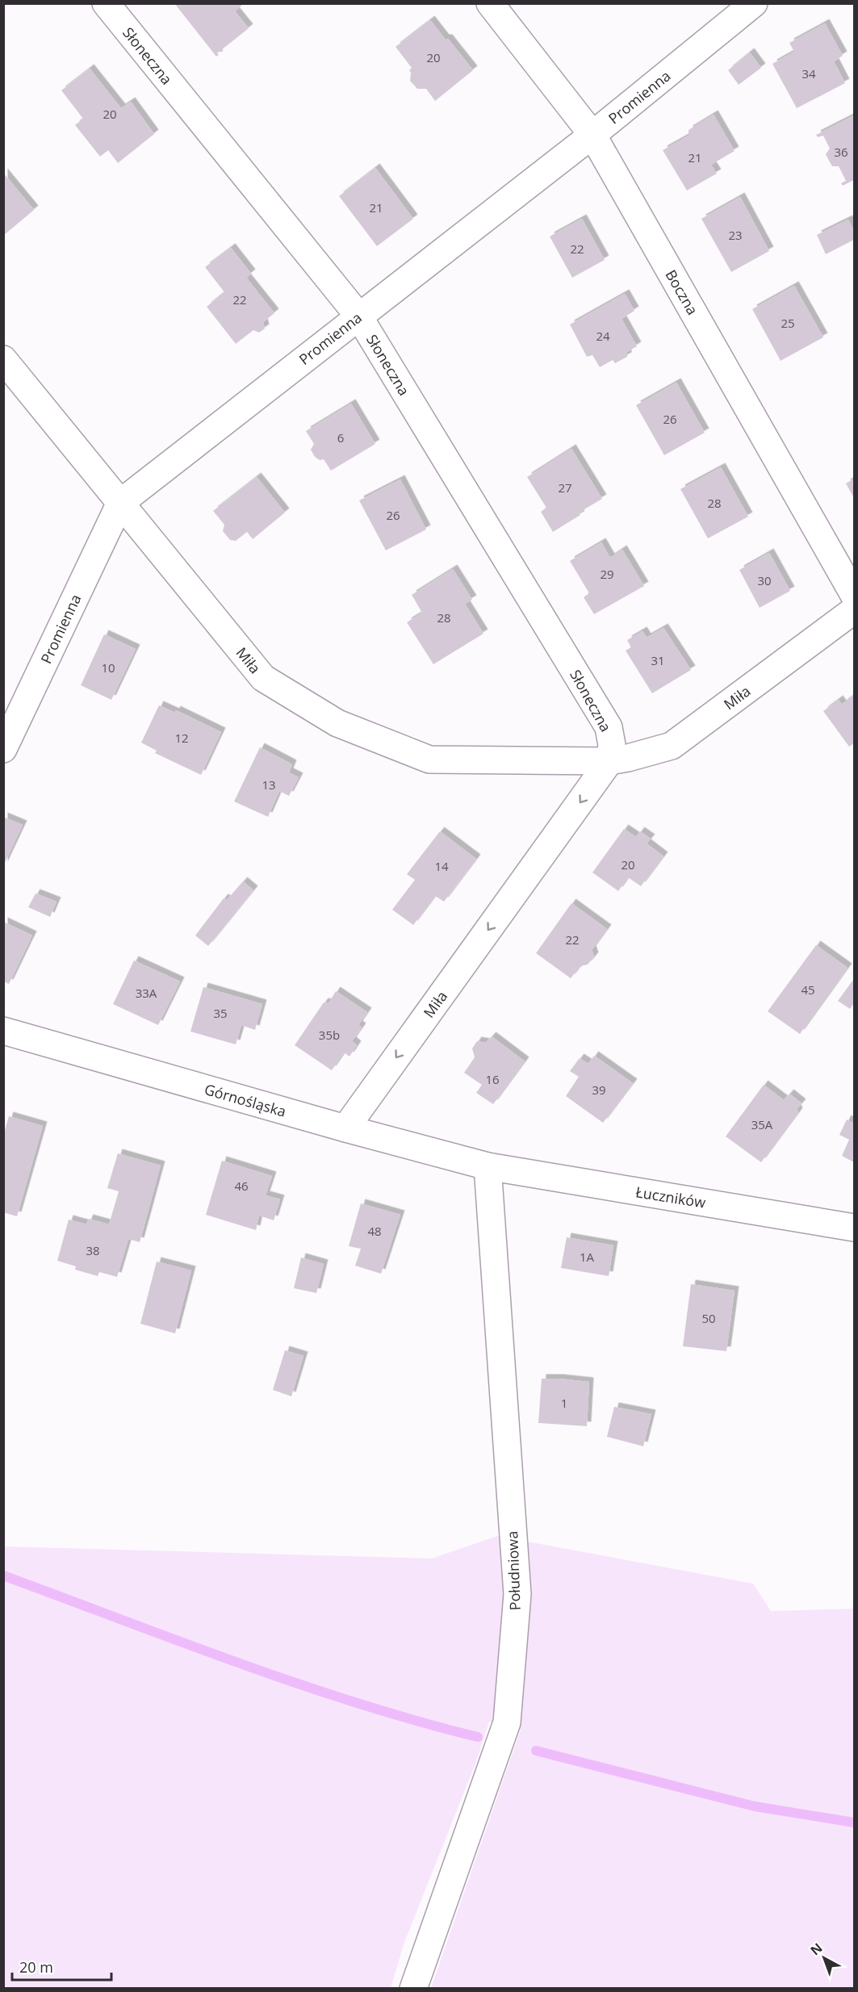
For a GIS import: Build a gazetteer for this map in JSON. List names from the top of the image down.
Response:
{
  "streets": {
    "street": [
      "Słoneczna",
      "Promienna",
      "Boczna",
      "Miła",
      "Górnośląska",
      "Łuczników",
      "Południowa"
    ]
  },
  "crossings": [
    ["Słoneczna", "Promienna"],
    ["Słoneczna", "Miła"],
    ["Promienna", "Boczna"],
    ["Promienna", "Miła"],
    ["Miła", "Górnośląska"],
    ["Górnośląska", "Łuczników"],
    ["Górnośląska", "Południowa"],
    ["Łuczników", "Południowa"]
  ],
  "house_numbers": [
    "20",
    "34",
    "20",
    "36",
    "21",
    "21",
    "23",
    "22",
    "22",
    "25",
    "24",
    "26",
    "6",
    "27",
    "28",
    "26",
    "29",
    "30",
    "28",
    "31",
    "10",
    "12",
    "13",
    "20",
    "14",
    "22",
    "45",
    "33A",
    "35",
    "35b",
    "16",
    "39",
    "35A",
    "46",
    "48",
    "38",
    "1A",
    "50",
    "1"
  ],
  "scale_bar": "20 m",
  "north": "top left"
}
